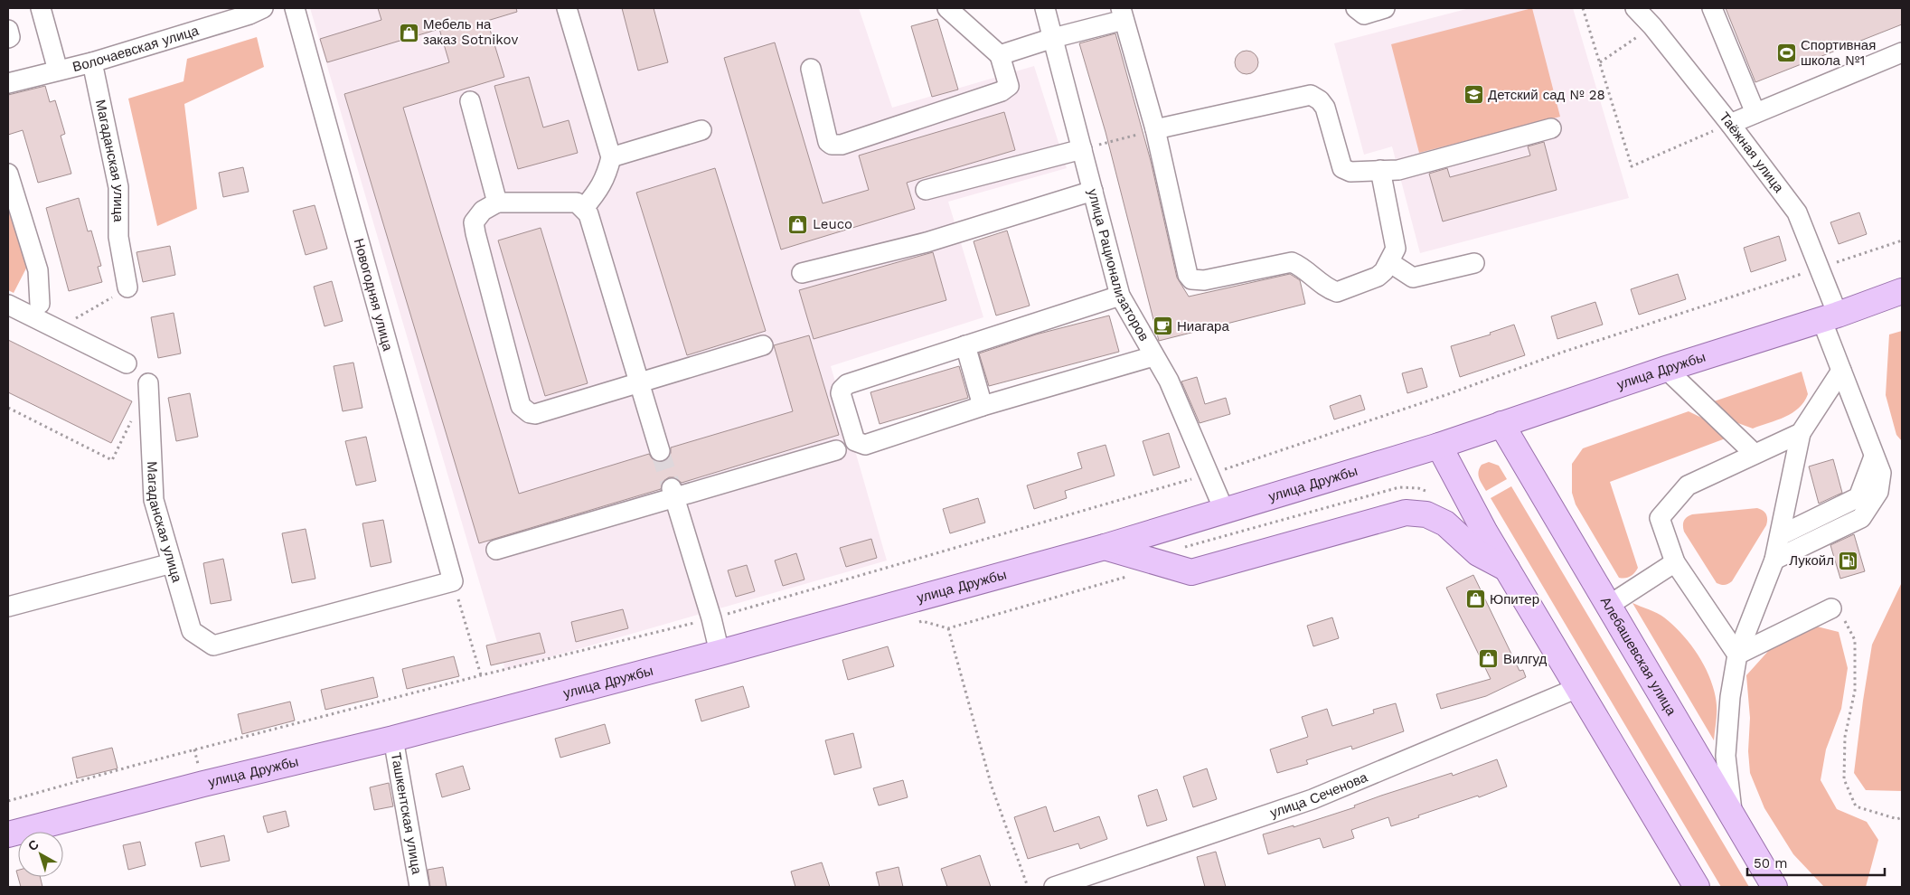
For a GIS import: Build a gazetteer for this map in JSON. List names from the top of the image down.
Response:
{
  "streets": {
    "main road": ["улица Дружбы", "Алебашевская улица"],
    "street": [
      "Волочаевская улица",
      "Таёжная улица",
      "Магаданская улица",
      "улица Рационализаторов",
      "Новогодняя улица",
      "улица Сеченова",
      "Ташкентская улица"
    ]
  },
  "crossings": [
    ["Волочаевская улица", "Магаданская улица"],
    ["Таёжная улица", "улица Дружбы"],
    ["Магаданская улица", "Новогодняя улица"],
    ["улица Рационализаторов", "улица Дружбы"],
    ["улица Дружбы", "Алебашевская улица"],
    ["улица Дружбы", "Ташкентская улица"]
  ],
  "places": {
    "shop": [
      "Мебель на заказ Sotnikov",
      "Leuco",
      "Юпитер",
      "Вилгуд"
    ],
    "sports": ["Спортивная школа №1"],
    "school or university": ["Детский сад № 28"],
    "cafe": ["Ниагара"],
    "fuel station": ["Лукойл"]
  },
  "scale_bar": "50 m",
  "north": "top left"
}
